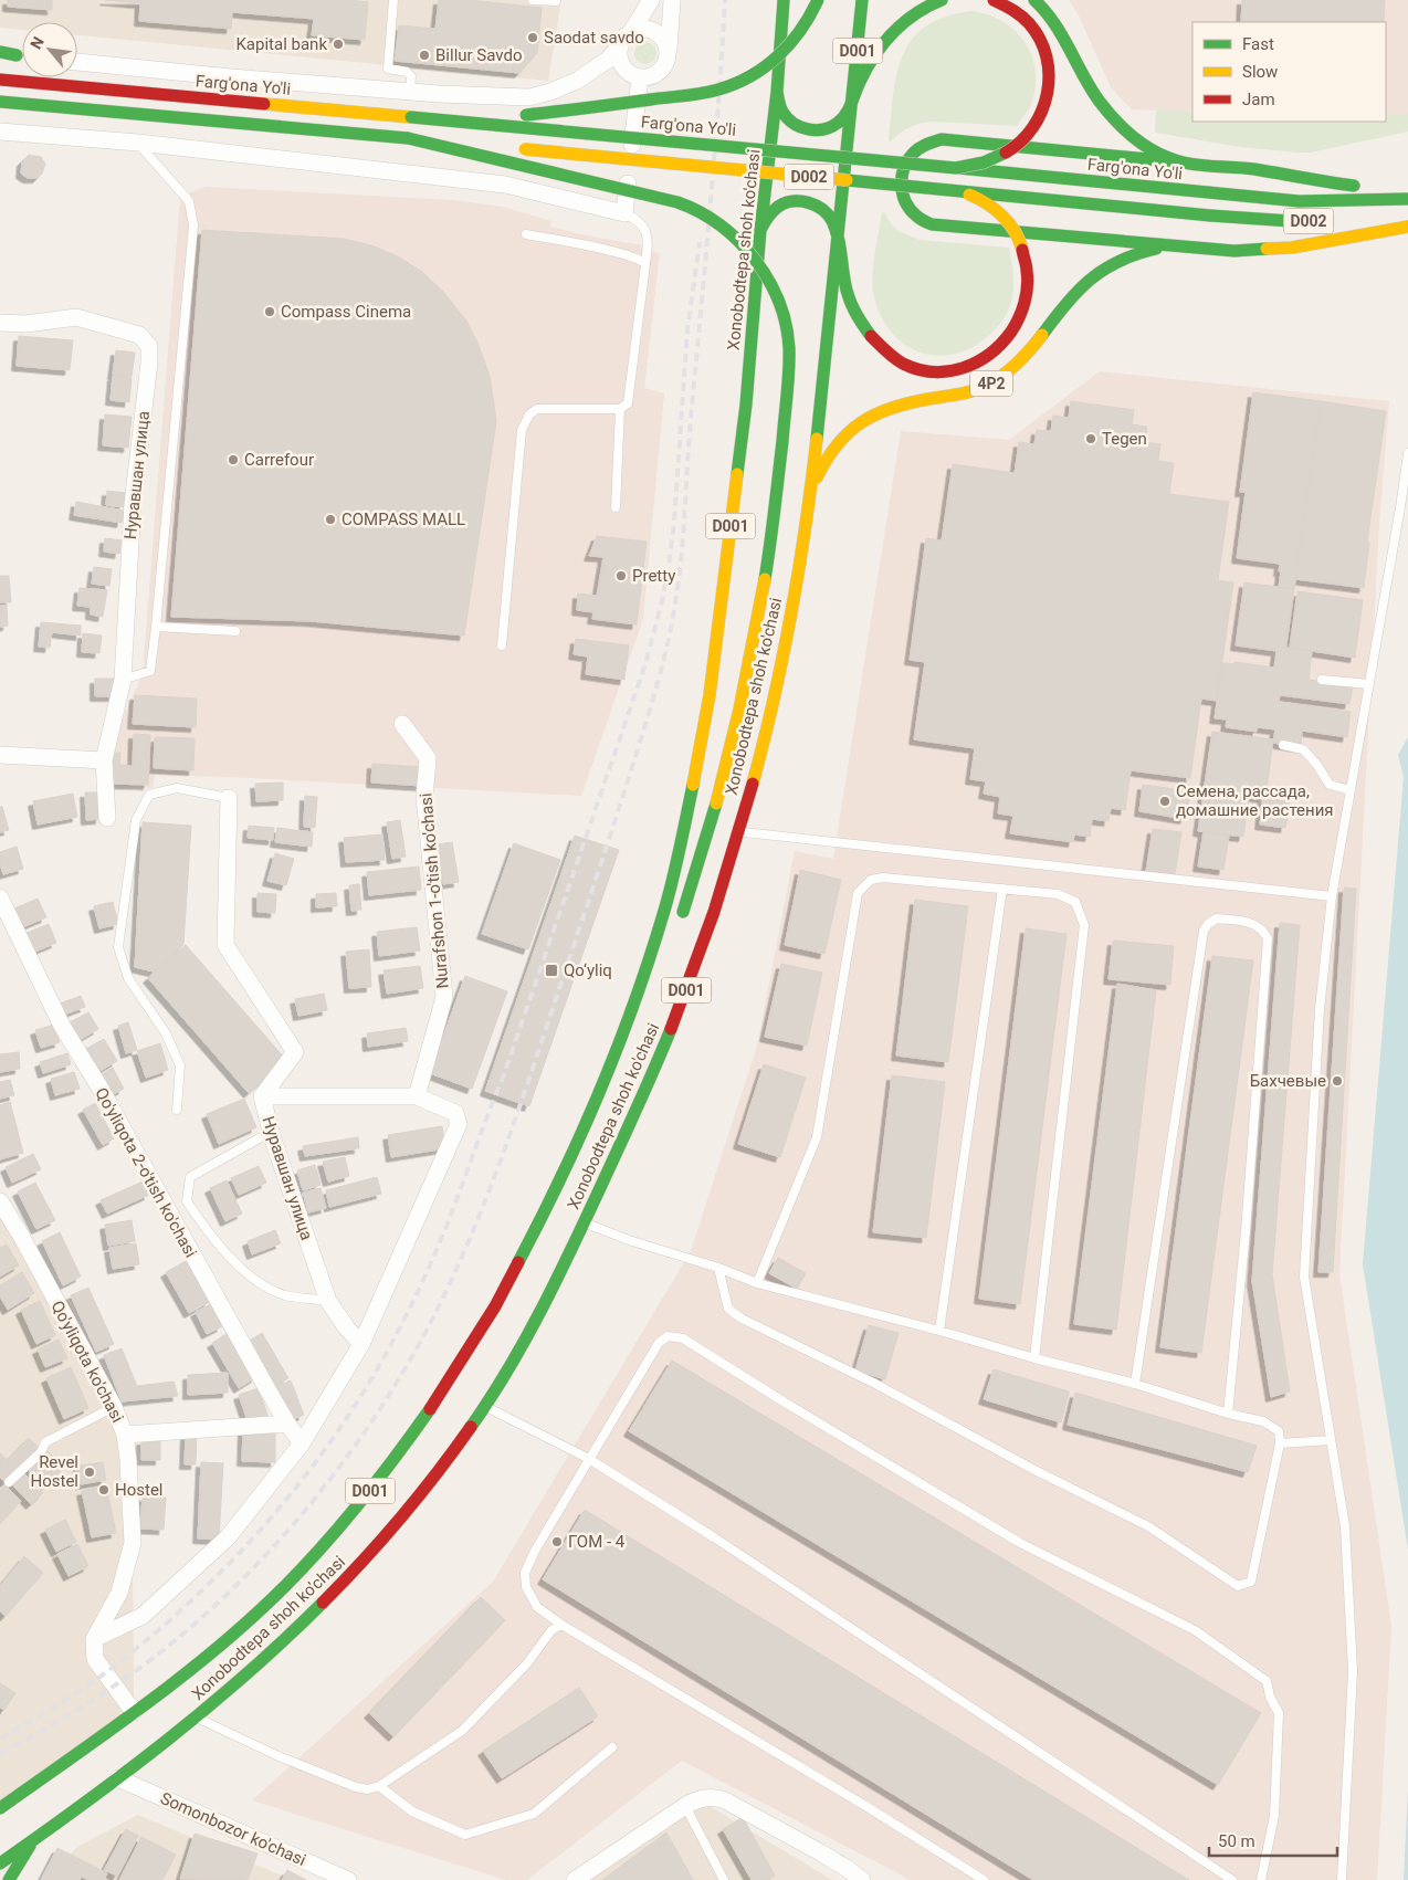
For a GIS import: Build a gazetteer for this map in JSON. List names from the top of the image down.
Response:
{
  "streets": {
    "main road": [
      "D001",
      "Farg'ona Yo'li",
      "D002",
      "Xonobodtepa shoh ko'chasi",
      "4P2"
    ],
    "street": [
      "Нуравшан улица",
      "Nurafshon 1-o'tish ko'chasi",
      "Qo'yliqota 2-o'tish ko'chasi",
      "Qo'yliqota ko'chasi",
      "Somonbozor ko'chasi"
    ]
  },
  "crossings": [
    ["Xonobodtepa shoh ko'chasi", "4P2"],
    ["Xonobodtepa shoh ko'chasi", "Somonbozor ko'chasi"]
  ],
  "places": {
    "other": [
      "Saodat savdo",
      "Kapital bank",
      "Billur Savdo",
      "Compass Cinema",
      "Tegen",
      "Carrefour",
      "COMPASS MALL",
      "Pretty",
      "Семена, рассада, домашние растения",
      "Бахчевые",
      "Revel Hostel",
      "Hostel",
      "ГОМ - 4"
    ],
    "transit": ["Qo‘yliq"]
  },
  "legend": ["Fast", "Slow", "Jam"],
  "scale_bar": "50 m",
  "north": "top left"
}
